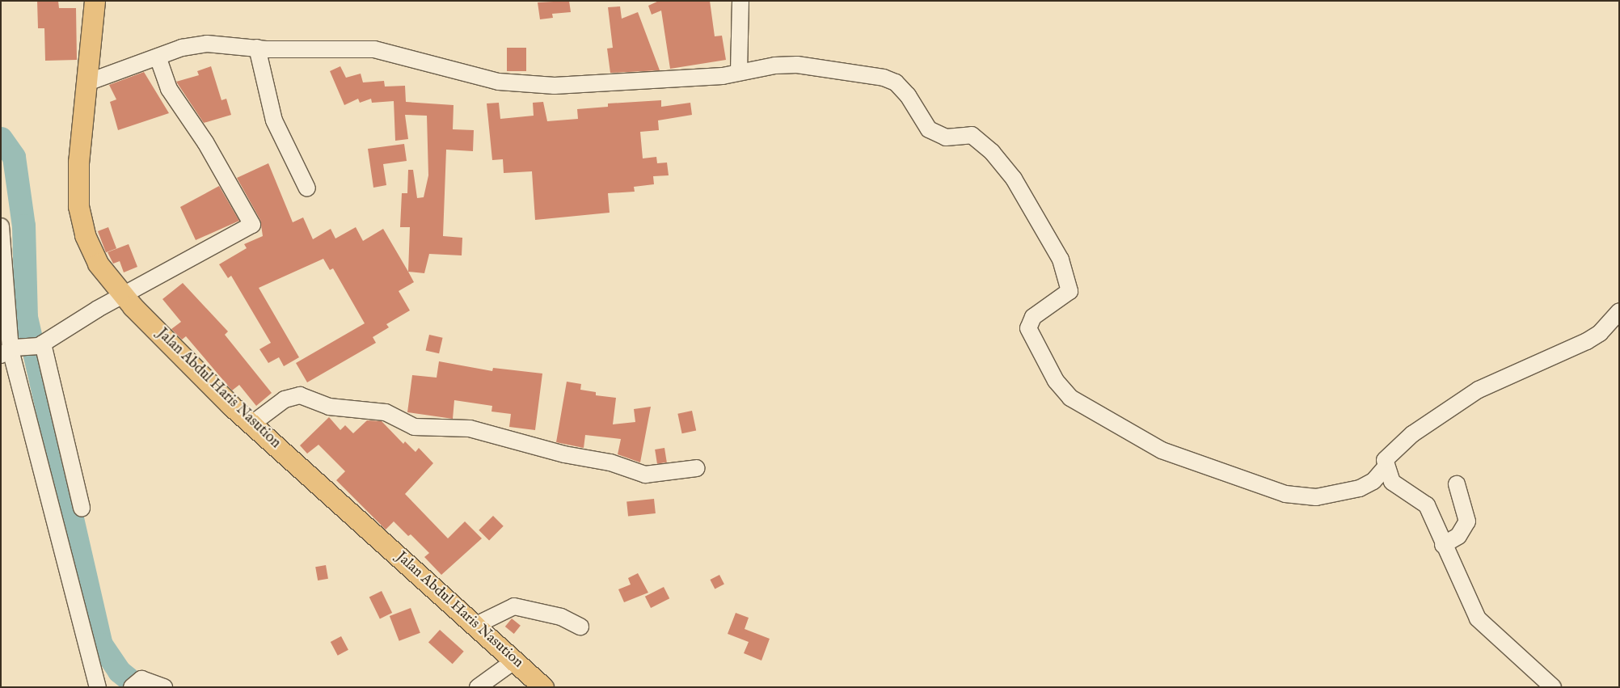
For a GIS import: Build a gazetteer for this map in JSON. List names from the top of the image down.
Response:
{
  "streets": {
    "main road": ["Jalan Abdul Haris Nasution"]
  }
}
